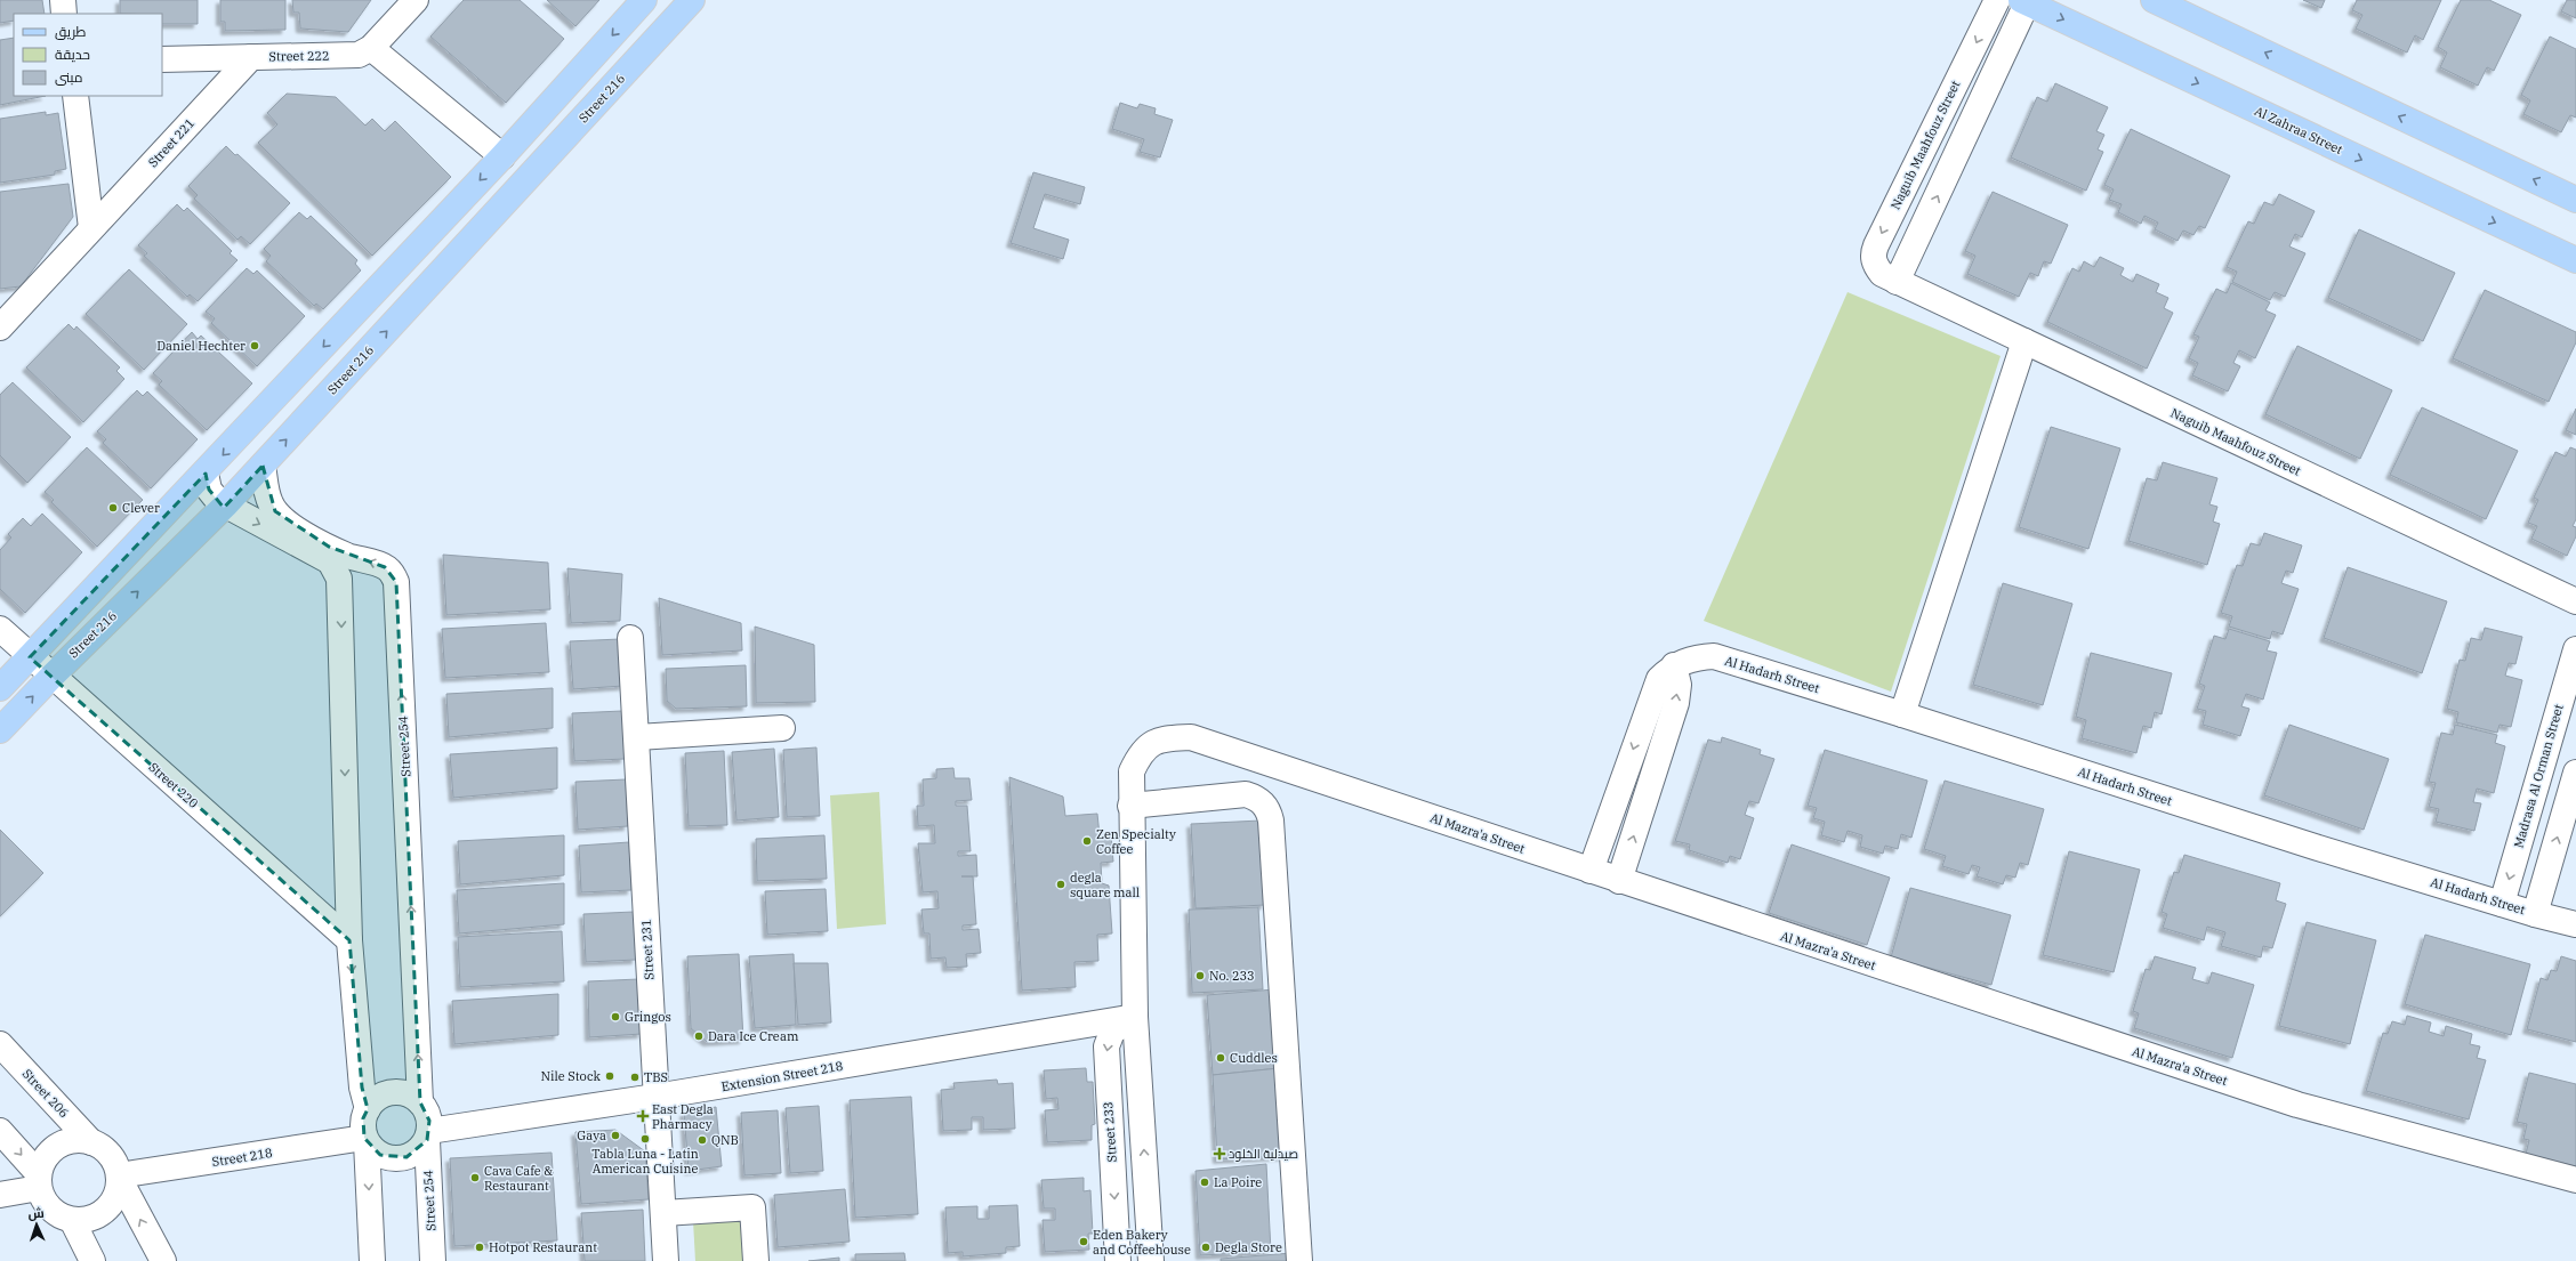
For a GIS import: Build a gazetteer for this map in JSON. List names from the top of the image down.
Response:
{
  "streets": {
    "main road": ["Street 216", "Al Zahraa Street"],
    "street": [
      "Street 222",
      "Street 221",
      "Naguib Maahfouz Street",
      "Al Hadarh Street",
      "Street 254",
      "Madrasa Al Orman Street",
      "Street 220",
      "Al Mazra'a Street",
      "Street 231",
      "Extension Street 218",
      "Street 206",
      "Street 233",
      "Street 218"
    ]
  },
  "crossings": [
    ["Street 222", "Street 221"],
    ["Street 216", "Street 254"],
    ["Street 216", "Street 220"],
    ["Al Hadarh Street", "Madrasa Al Orman Street"],
    ["Al Hadarh Street", "Al Mazra'a Street"],
    ["Street 254", "Extension Street 218"],
    ["Street 254", "Street 218"],
    ["Street 231", "Extension Street 218"],
    ["Extension Street 218", "Street 233"],
    ["Extension Street 218", "Street 218"],
    ["Street 206", "Street 218"]
  ],
  "places": {
    "other": [
      "Daniel Hechter",
      "Clever",
      "Zen Specialty Coffee",
      "degla square mall",
      "No. 233",
      "Gringos",
      "Dara Ice Cream",
      "Cuddles",
      "Nile Stock",
      "TBS",
      "Gaya",
      "Tabla Luna - Latin American Cuisine",
      "QNB",
      "Cava Cafe & Restaurant",
      "La Poire",
      "Eden Bakery and Coffeehouse",
      "Hotpot Restaurant",
      "Degla Store"
    ],
    "health": ["East Degla Pharmacy", "صيدلية الخلود"]
  },
  "legend": ["طريق", "حديقة", "مبنى"],
  "north": "top"
}
